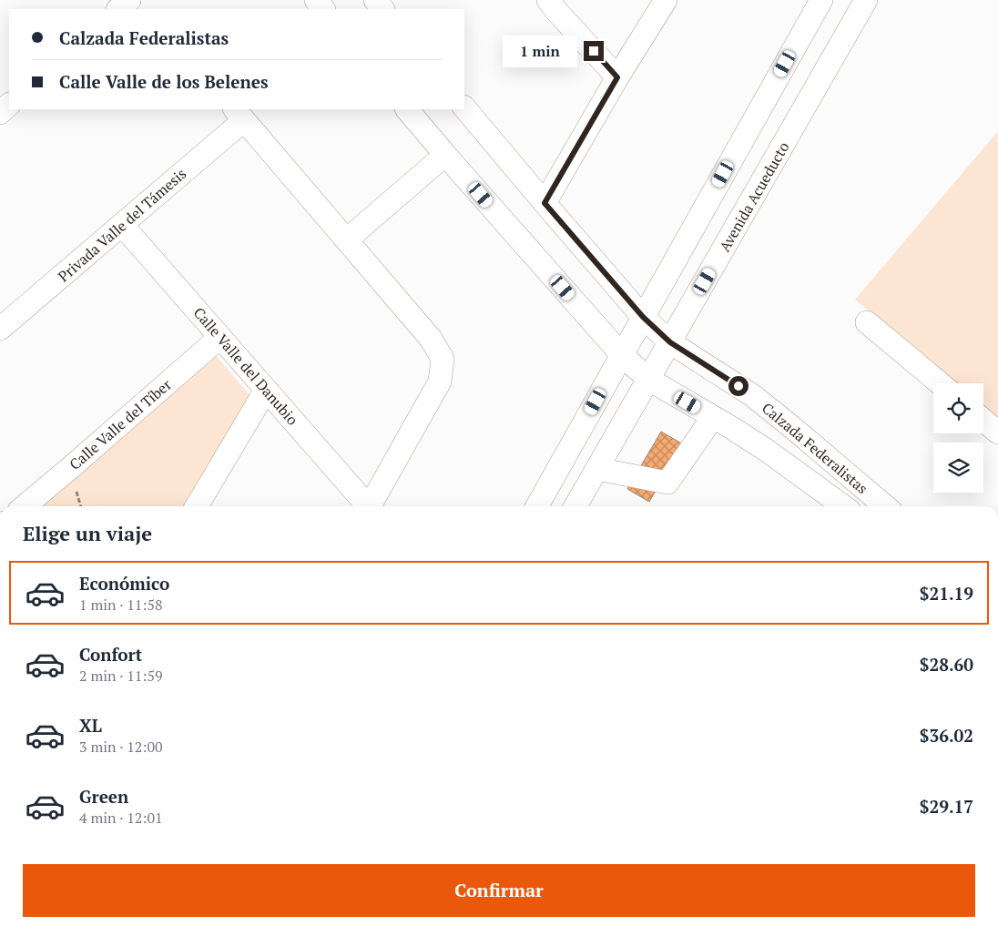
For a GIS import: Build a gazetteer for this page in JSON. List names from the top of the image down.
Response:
{
  "streets": {
    "street": [
      "Avenida Acueducto",
      "Privada Valle del Támesis",
      "Calle Valle del Danubio",
      "Calle Valle del Tíber",
      "Calzada Federalistas"
    ]
  },
  "crossings": [
    ["Avenida Acueducto", "Calzada Federalistas"],
    ["Privada Valle del Támesis", "Calle Valle del Danubio"],
    ["Calle Valle del Danubio", "Calle Valle del Tíber"]
  ],
  "page": {
    "banner": ["Calzada Federalistas", "Calle Valle de los Belenes"],
    "bubble": "1 min",
    "heading": "Elige un viaje",
    "list": [
      {
        "name": "Económico",
        "note": "1 min · 11:58",
        "value": "$21.19"
      },
      {
        "name": "Confort",
        "note": "2 min · 11:59",
        "value": "$28.60"
      },
      {
        "name": "XL",
        "note": "3 min · 12:00",
        "value": "$36.02"
      },
      {
        "name": "Green",
        "note": "4 min · 12:01",
        "value": "$29.17"
      }
    ],
    "buttons": "Confirmar"
  }
}
